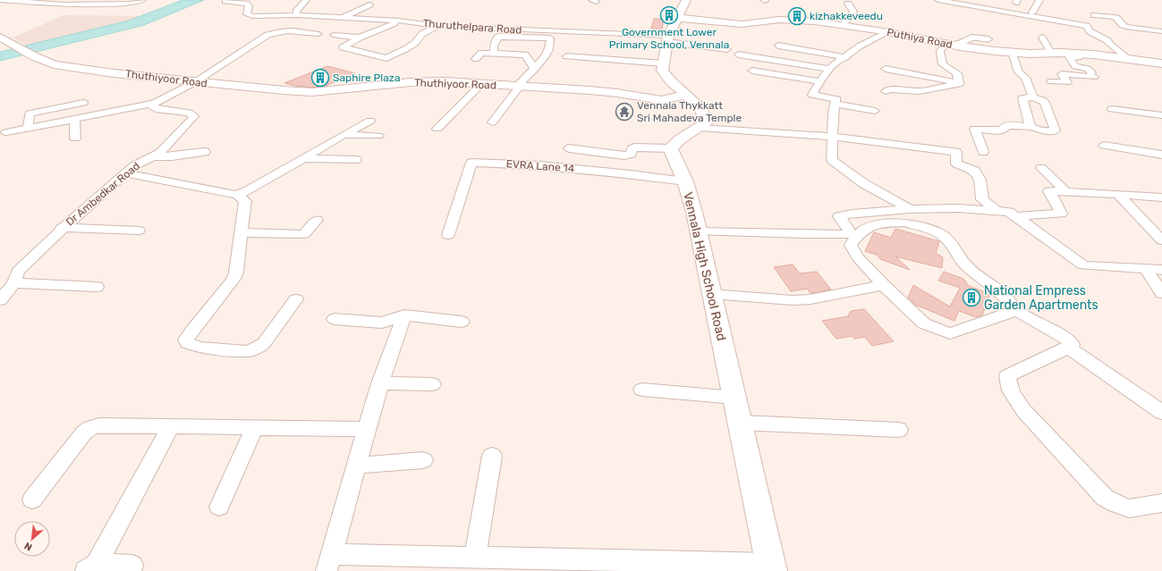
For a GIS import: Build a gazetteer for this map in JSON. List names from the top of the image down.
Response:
{
  "streets": {
    "main road": ["Puthiya Road", "Thuthiyoor Road", "Vennala High School Road"],
    "street": ["Thuruthelpara Road", "EVRA Lane 14", "Dr Ambedkar Road"]
  },
  "crossings": [
    ["EVRA Lane 14", "Vennala High School Road"]
  ],
  "places": {
    "building": [
      "Government Lower Primary School, Vennala",
      "kizhakkeveedu",
      "Saphire Plaza",
      "National Empress Garden Apartments"
    ],
    "temple": ["Vennala Thykkatt Sri Mahadeva Temple"]
  },
  "north": "bottom left"
}
